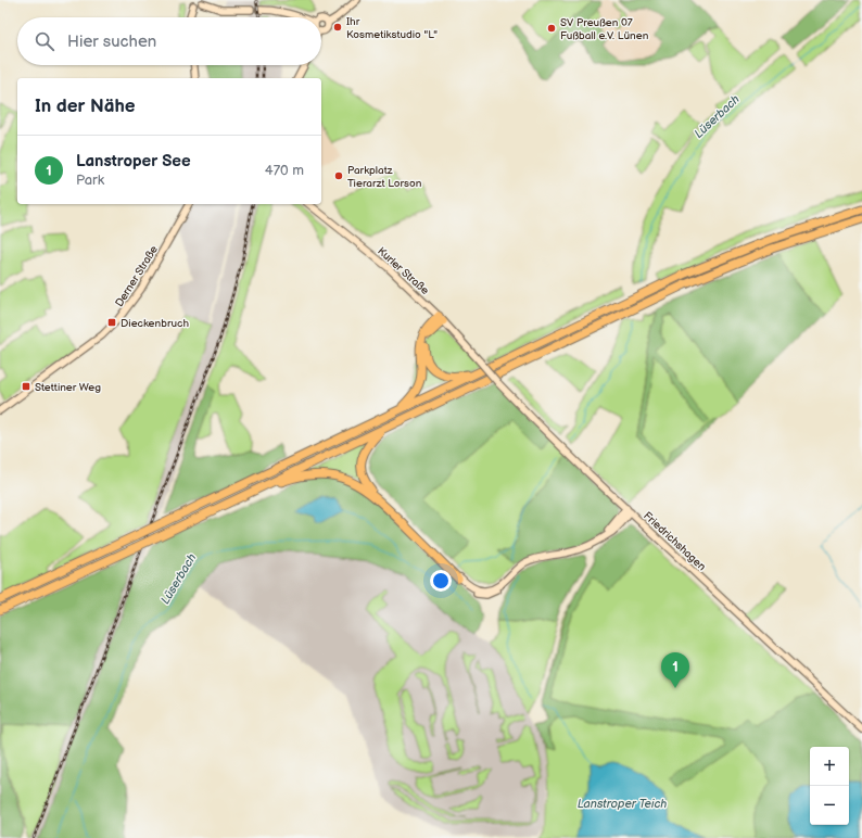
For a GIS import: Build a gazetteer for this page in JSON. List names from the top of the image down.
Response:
{
  "streets": {
    "main road": ["Kurler Straße", "Derner Straße", "Friedrichshagen"]
  },
  "crossings": [
    ["Kurler Straße", "Friedrichshagen"]
  ],
  "water": ["Lüserbach", "Lanstroper Teich"],
  "places": {
    "other": ["Ihr Kosmetikstudio \"L\"", "SV Preußen 07 Fußball e.V. Lünen", "Parkplatz Tierarzt Lorson"],
    "transit": ["Dieckenbruch", "Stettiner Weg"]
  },
  "page": {
    "search": "Hier suchen",
    "heading": "In der Nähe",
    "list": [
      {
        "mark": "1",
        "name": "Lanstroper See",
        "note": "Park",
        "value": "470 m"
      }
    ],
    "pins": "1",
    "map_buttons": ["+", "−"]
  }
}
